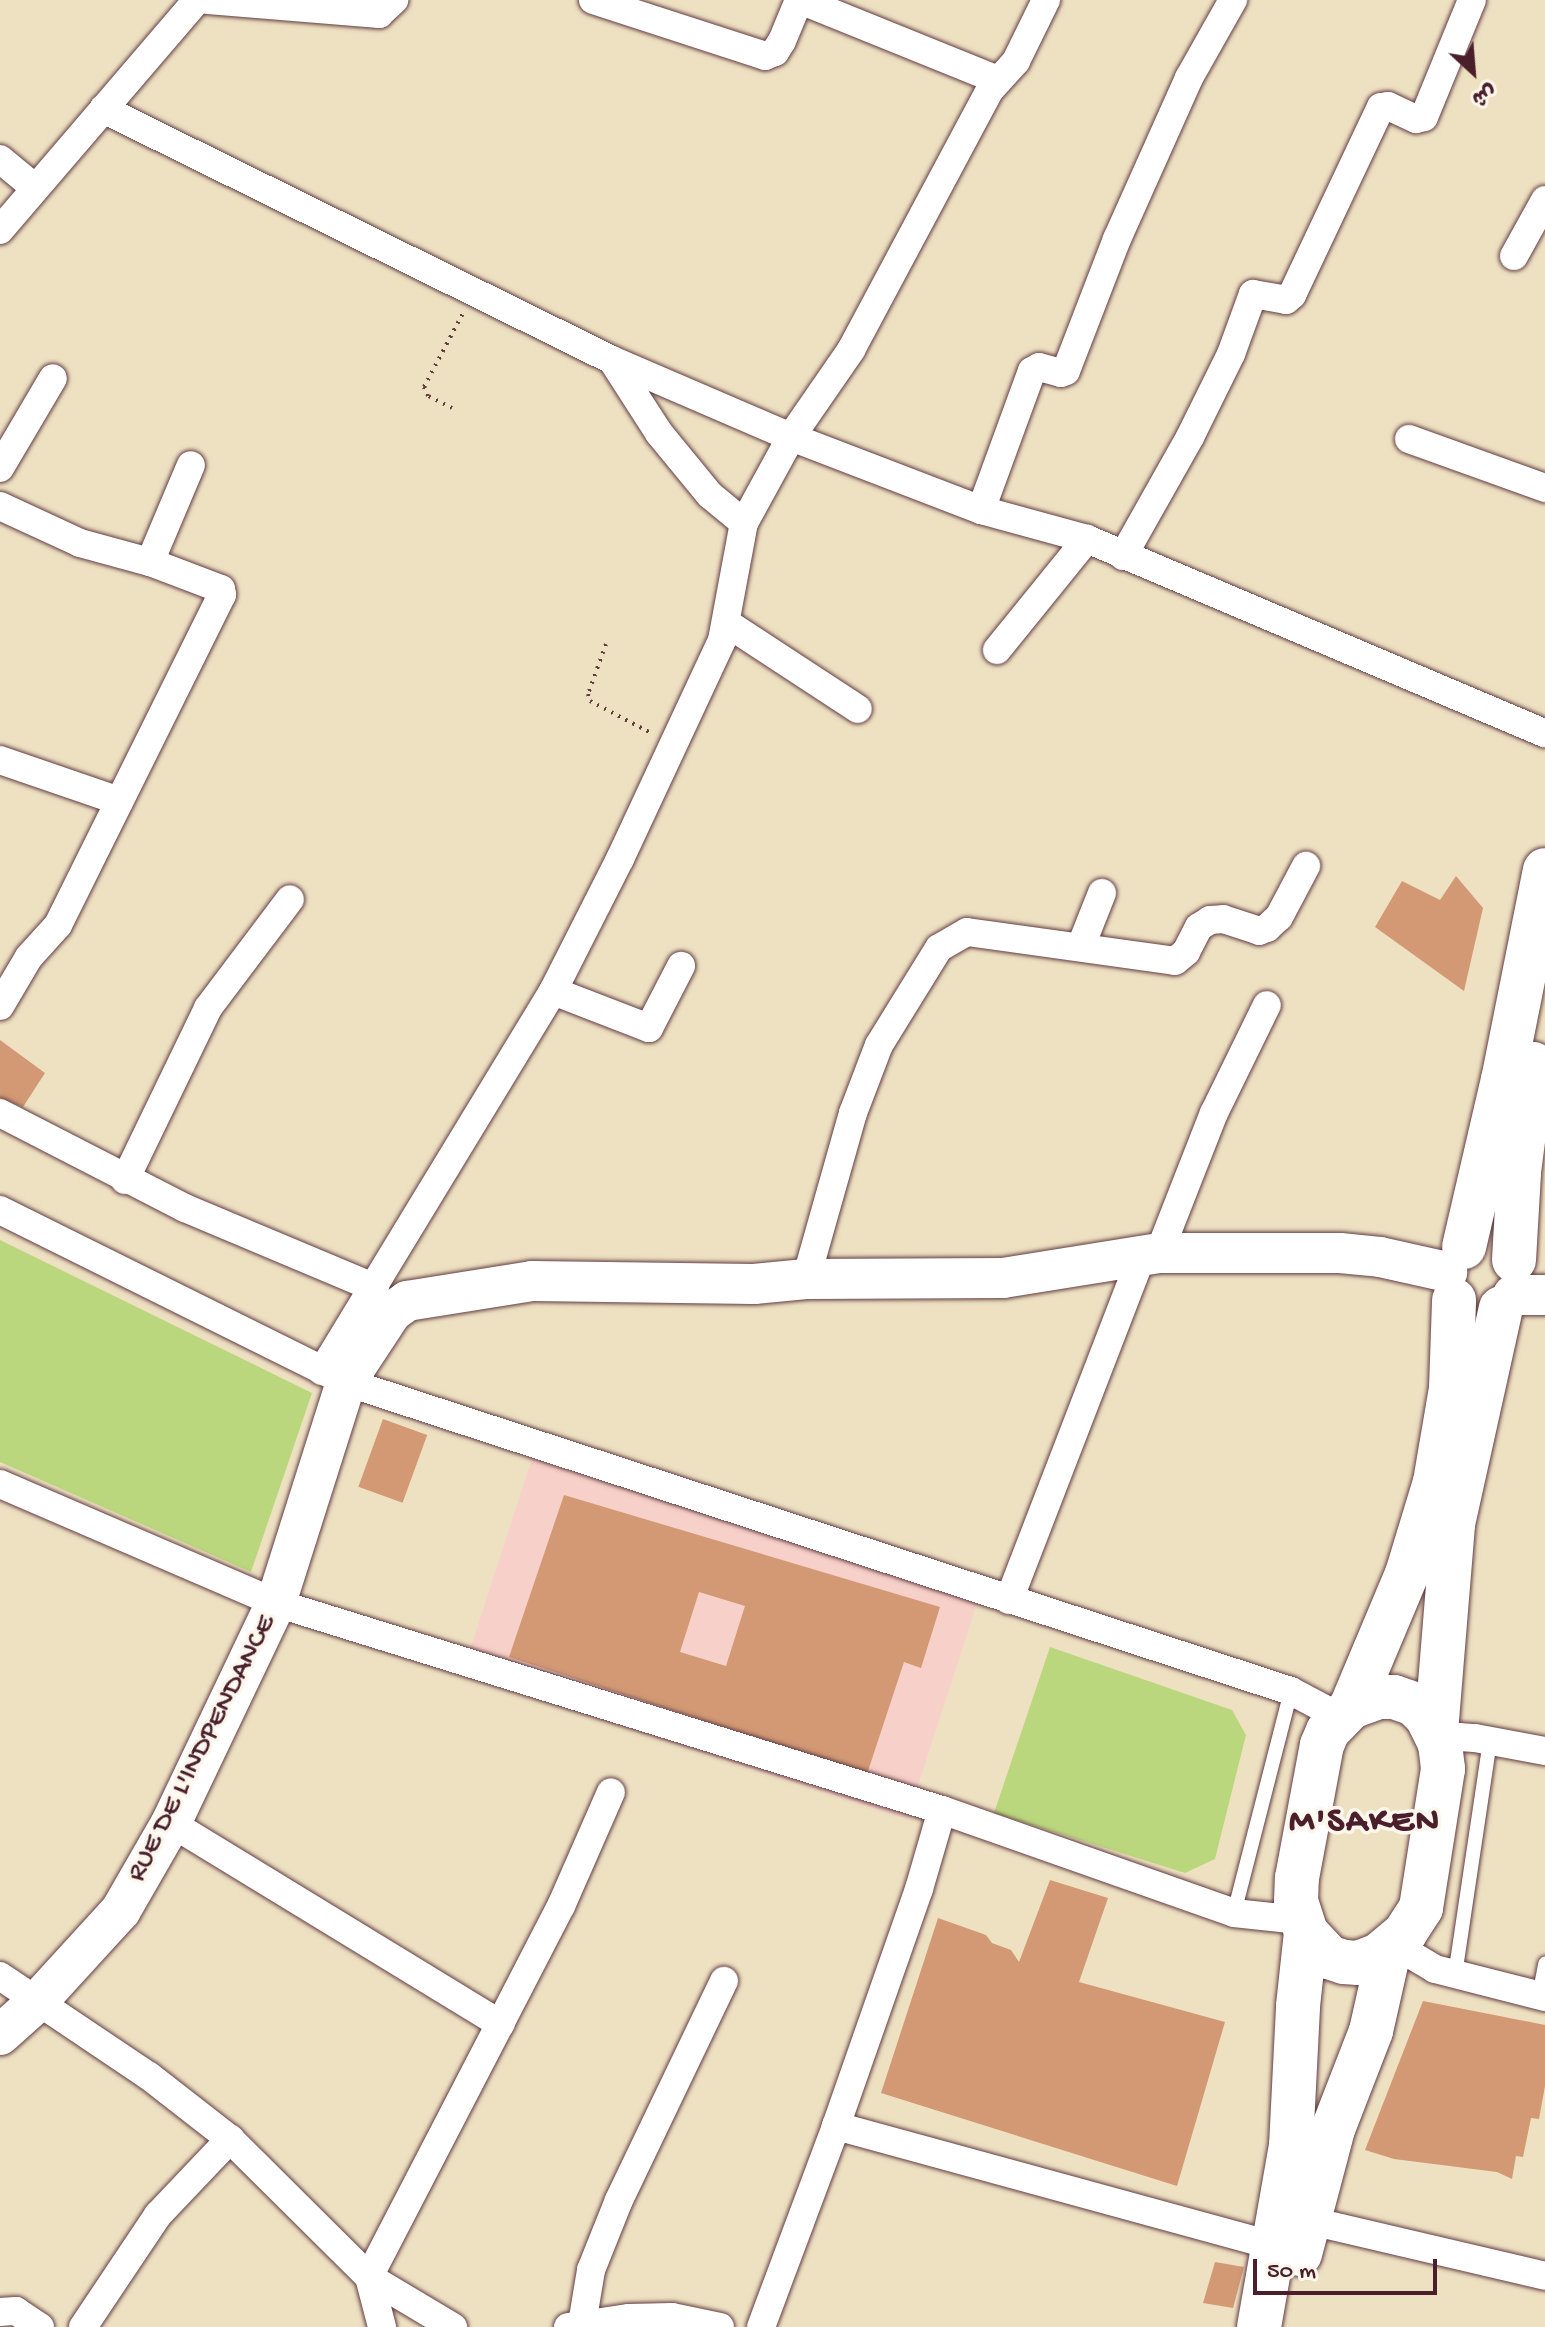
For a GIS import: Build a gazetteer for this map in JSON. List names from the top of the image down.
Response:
{
  "streets": {
    "street": ["RUE DE L'INDPENDANCE"]
  },
  "districts": ["M'SAKEN"],
  "scale_bar": "50 m",
  "north": "bottom right"
}
